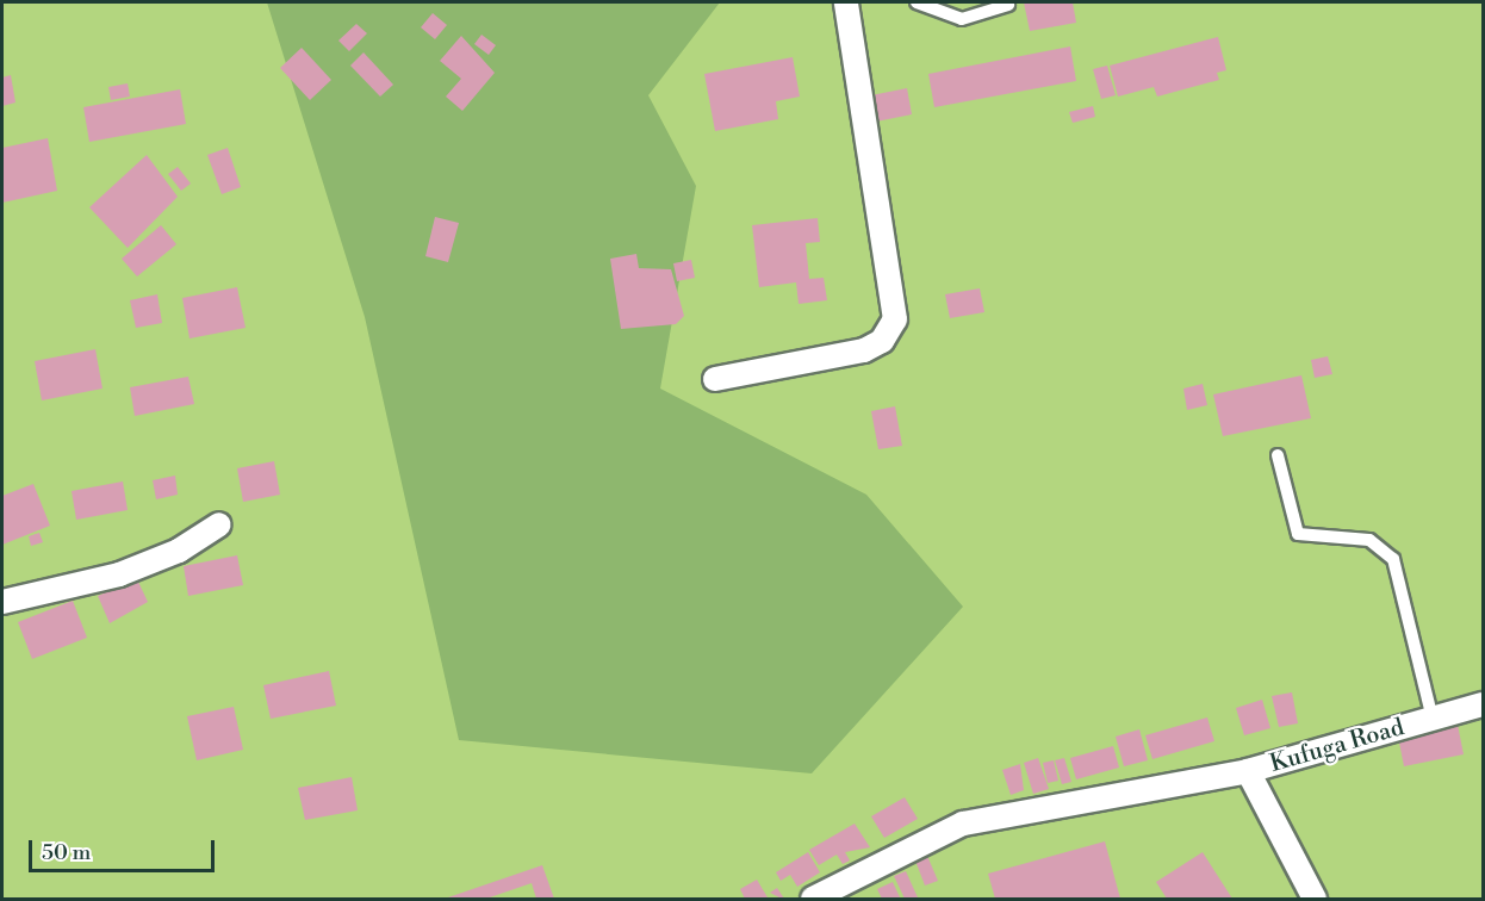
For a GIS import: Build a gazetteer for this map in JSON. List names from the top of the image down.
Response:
{
  "streets": {
    "street": ["Kufuga Road"]
  },
  "scale_bar": "50 m"
}
